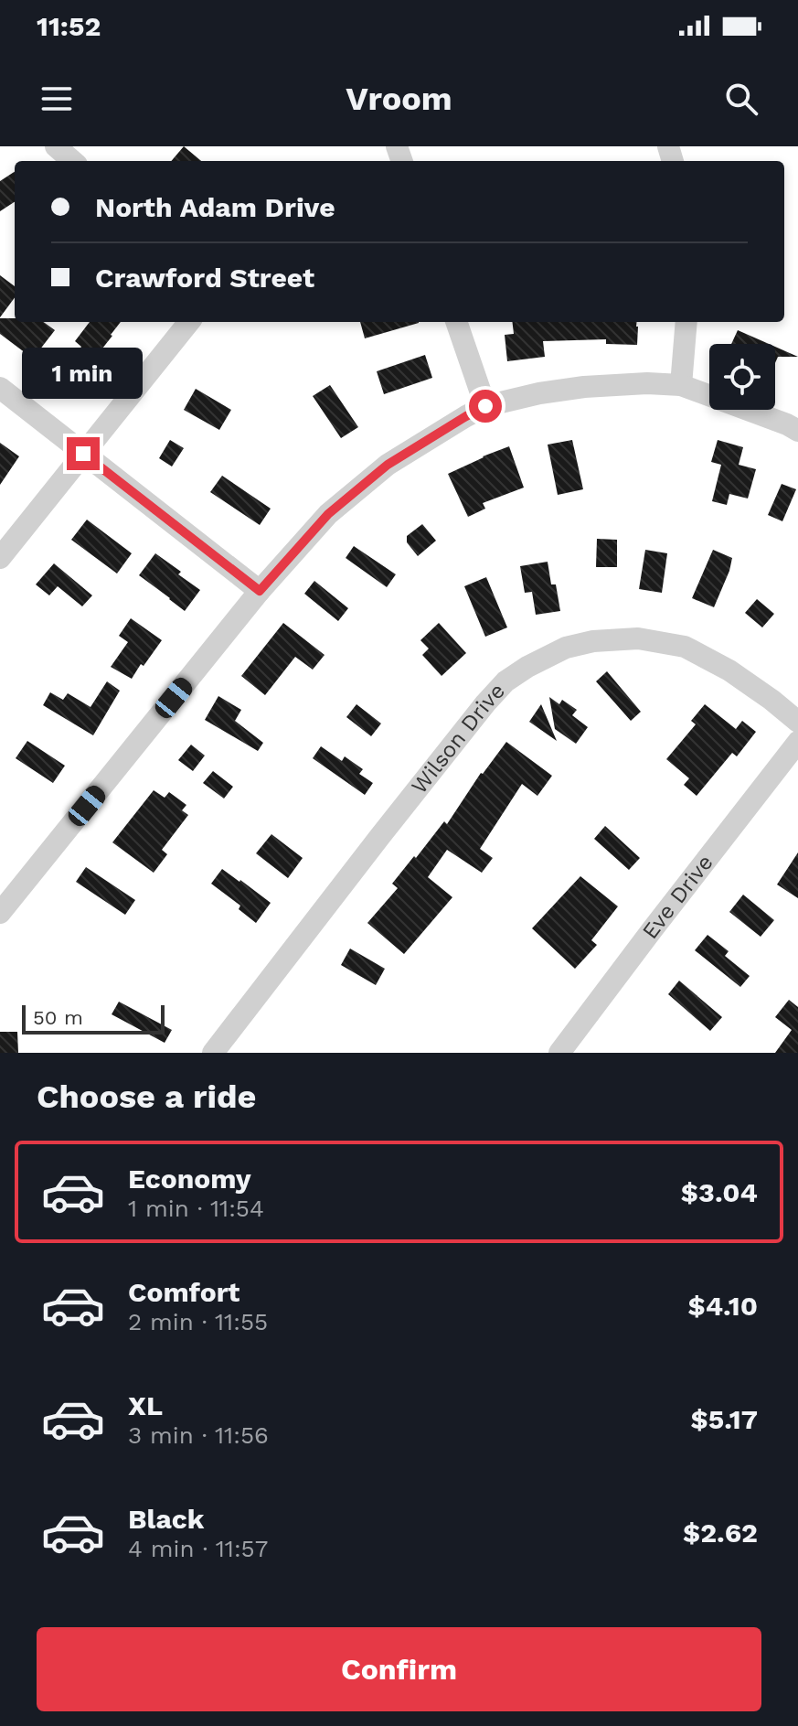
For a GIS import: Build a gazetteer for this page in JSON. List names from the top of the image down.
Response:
{
  "streets": {
    "street": ["Wilson Drive", "Eve Drive"]
  },
  "scale_bar": "50 m",
  "page": {
    "status": "11:52",
    "header": "Vroom",
    "banner": ["North Adam Drive", "Crawford Street"],
    "bubble": "1 min",
    "scale": "50 m",
    "heading": "Choose a ride",
    "list": [
      {
        "name": "Economy",
        "note": "1 min · 11:54",
        "value": "$3.04"
      },
      {
        "name": "Comfort",
        "note": "2 min · 11:55",
        "value": "$4.10"
      },
      {
        "name": "XL",
        "note": "3 min · 11:56",
        "value": "$5.17"
      },
      {
        "name": "Black",
        "note": "4 min · 11:57",
        "value": "$2.62"
      }
    ],
    "buttons": "Confirm"
  }
}
